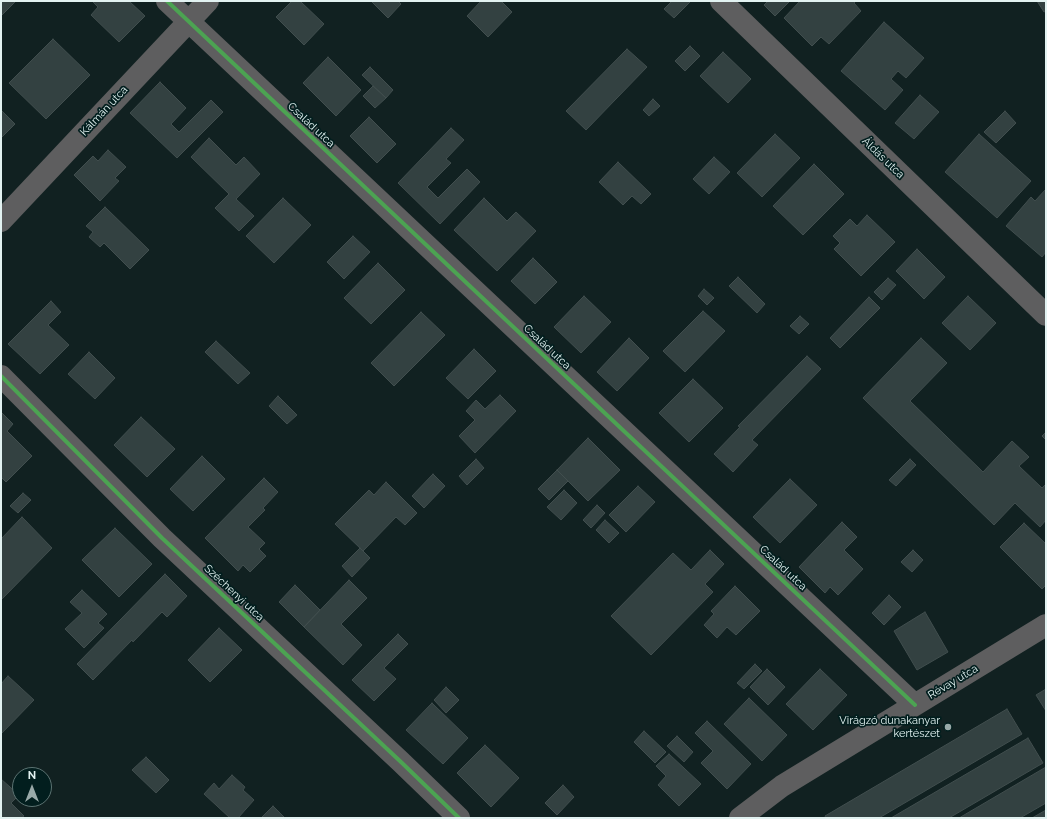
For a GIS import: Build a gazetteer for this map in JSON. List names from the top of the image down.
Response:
{
  "streets": {
    "street": [
      "Kálmán utca",
      "Család utca",
      "Áldás utca",
      "Széchenyi utca",
      "Révay utca"
    ]
  },
  "crossings": [
    ["Kálmán utca", "Család utca"],
    ["Család utca", "Révay utca"]
  ],
  "places": ["Virágzó dunakanyar kertészet"],
  "north": "top"
}
